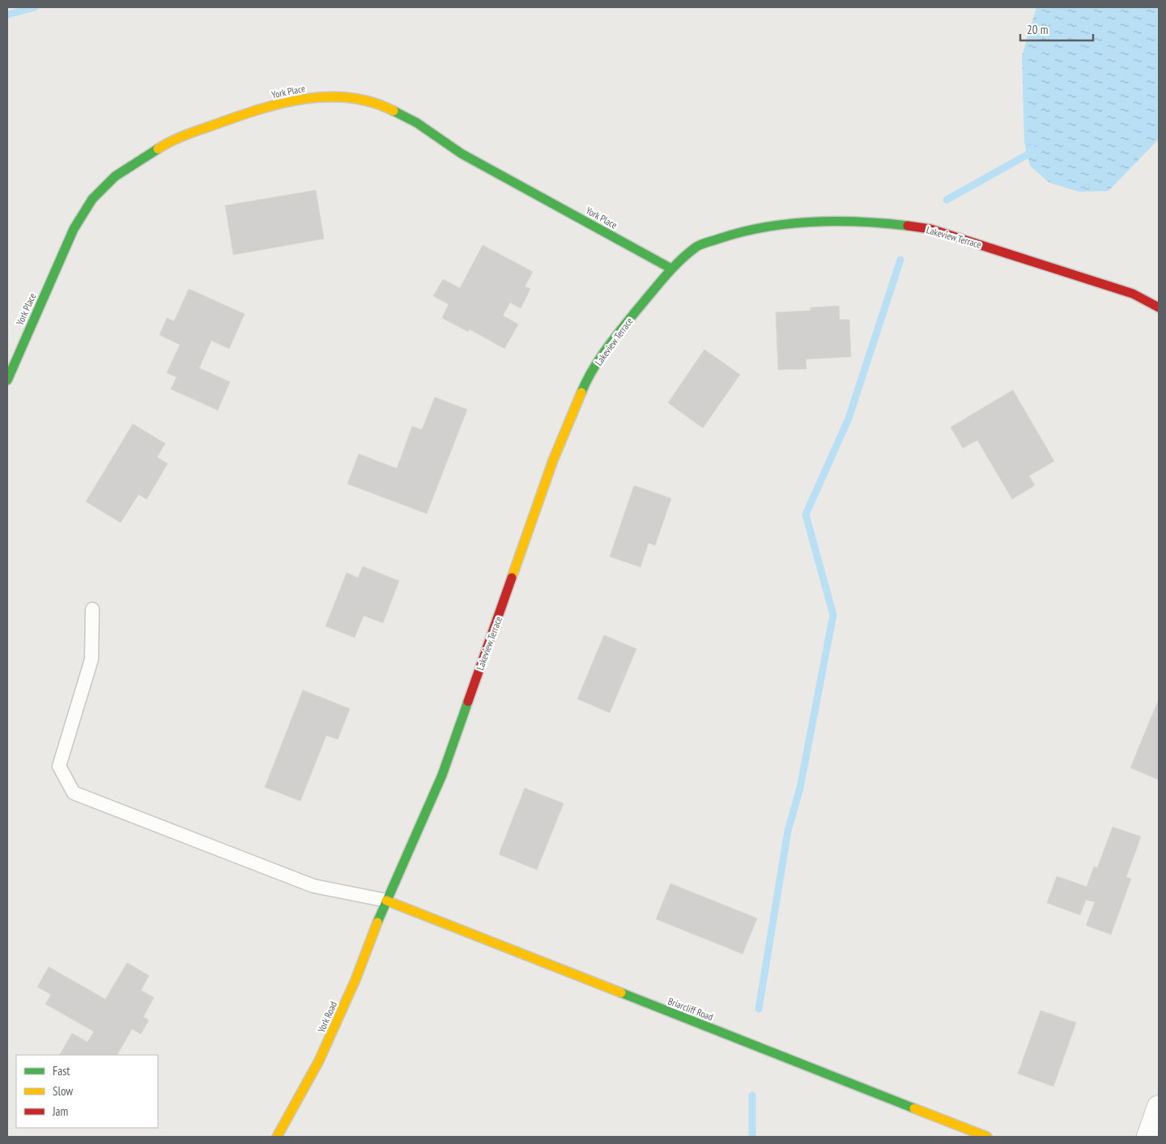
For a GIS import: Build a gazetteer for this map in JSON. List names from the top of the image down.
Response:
{
  "streets": {
    "street": [
      "York Place",
      "Lakeview Terrace",
      "Briarcliff Road",
      "York Road"
    ]
  },
  "crossings": [
    ["York Place", "Lakeview Terrace"],
    ["Lakeview Terrace", "Briarcliff Road"],
    ["Lakeview Terrace", "York Road"],
    ["Briarcliff Road", "York Road"]
  ],
  "legend": ["Fast", "Slow", "Jam"],
  "scale_bar": "20 m"
}
